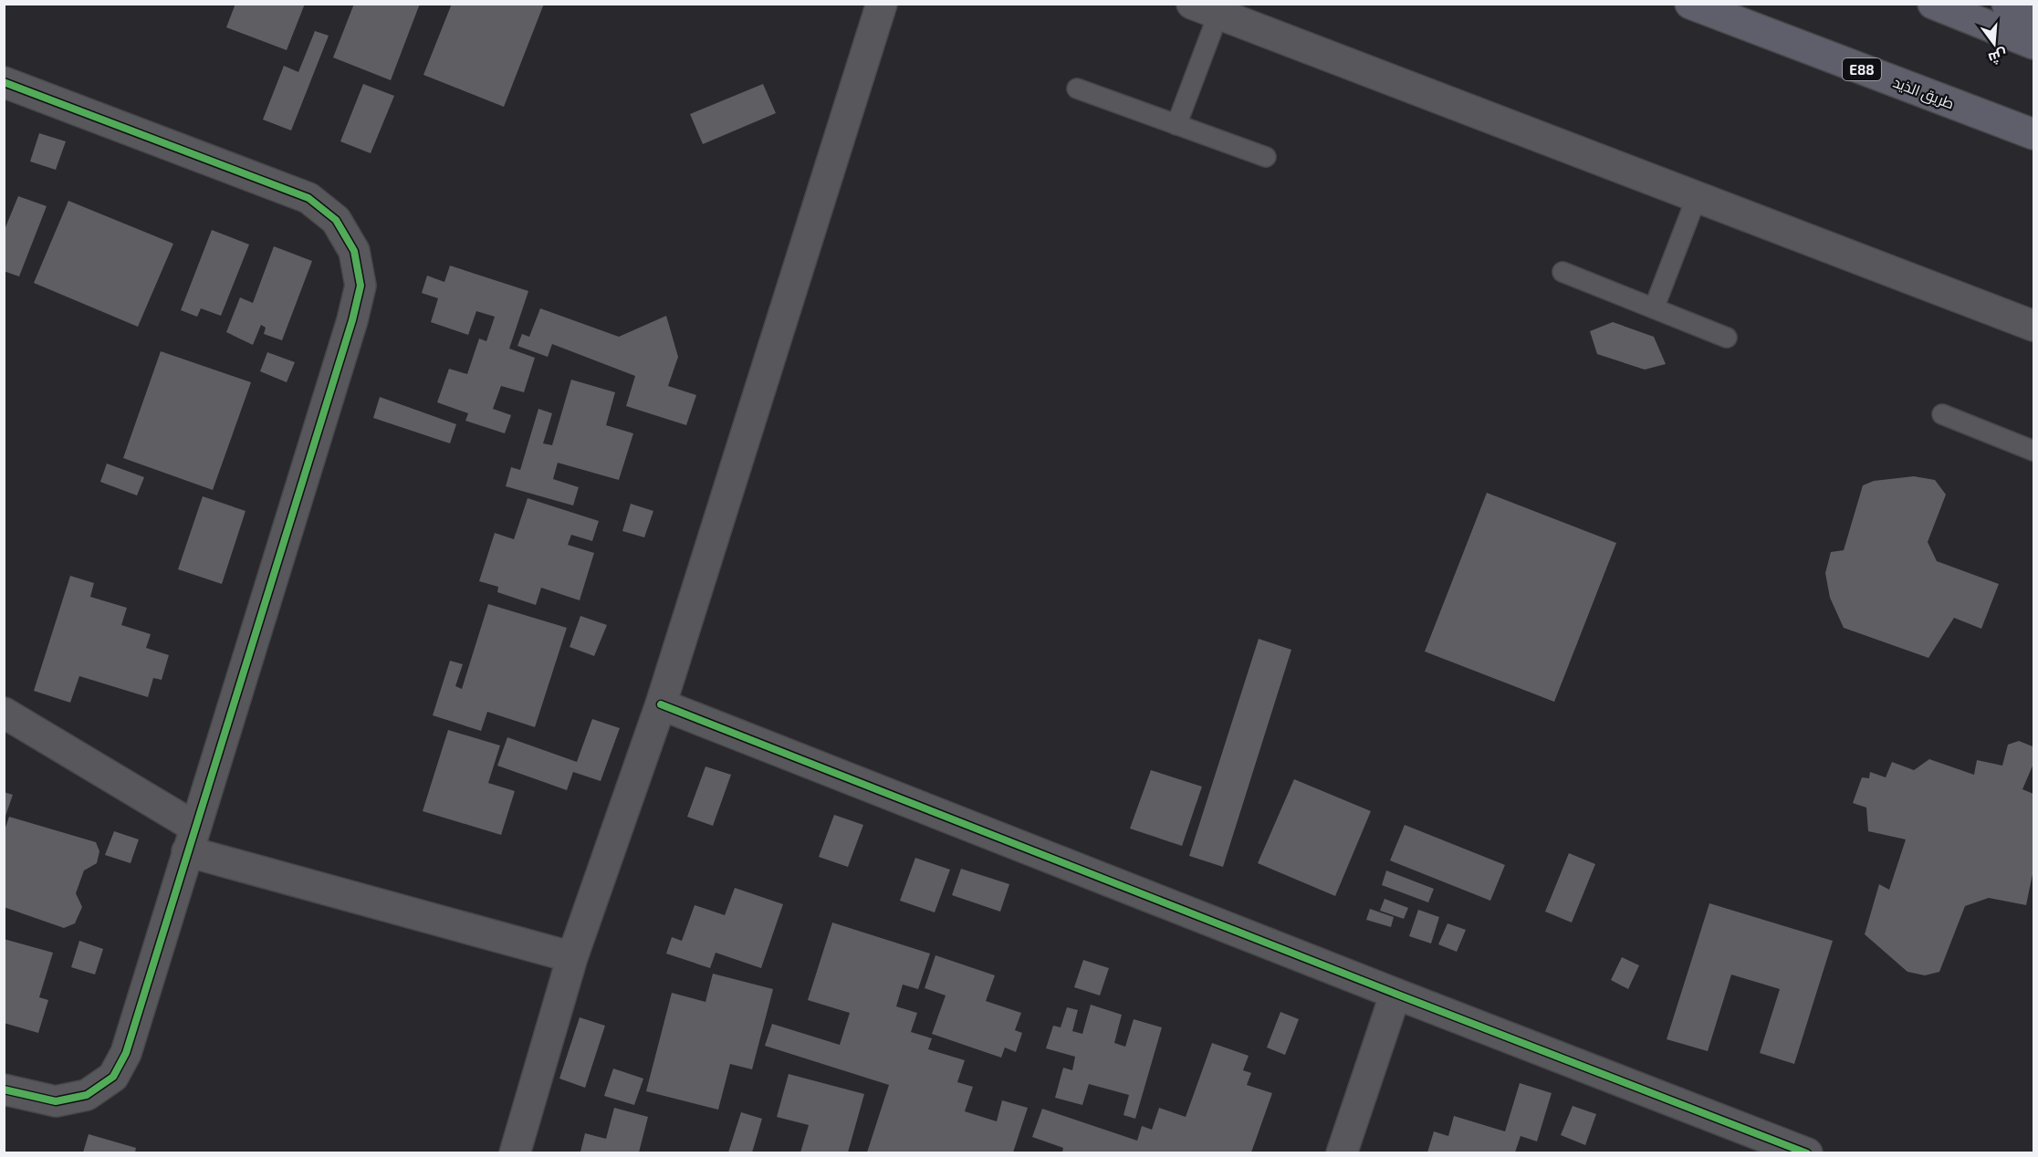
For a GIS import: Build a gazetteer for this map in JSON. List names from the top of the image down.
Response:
{
  "streets": {
    "highway": ["E88", "طريق الذيد"]
  },
  "north": "bottom"
}
